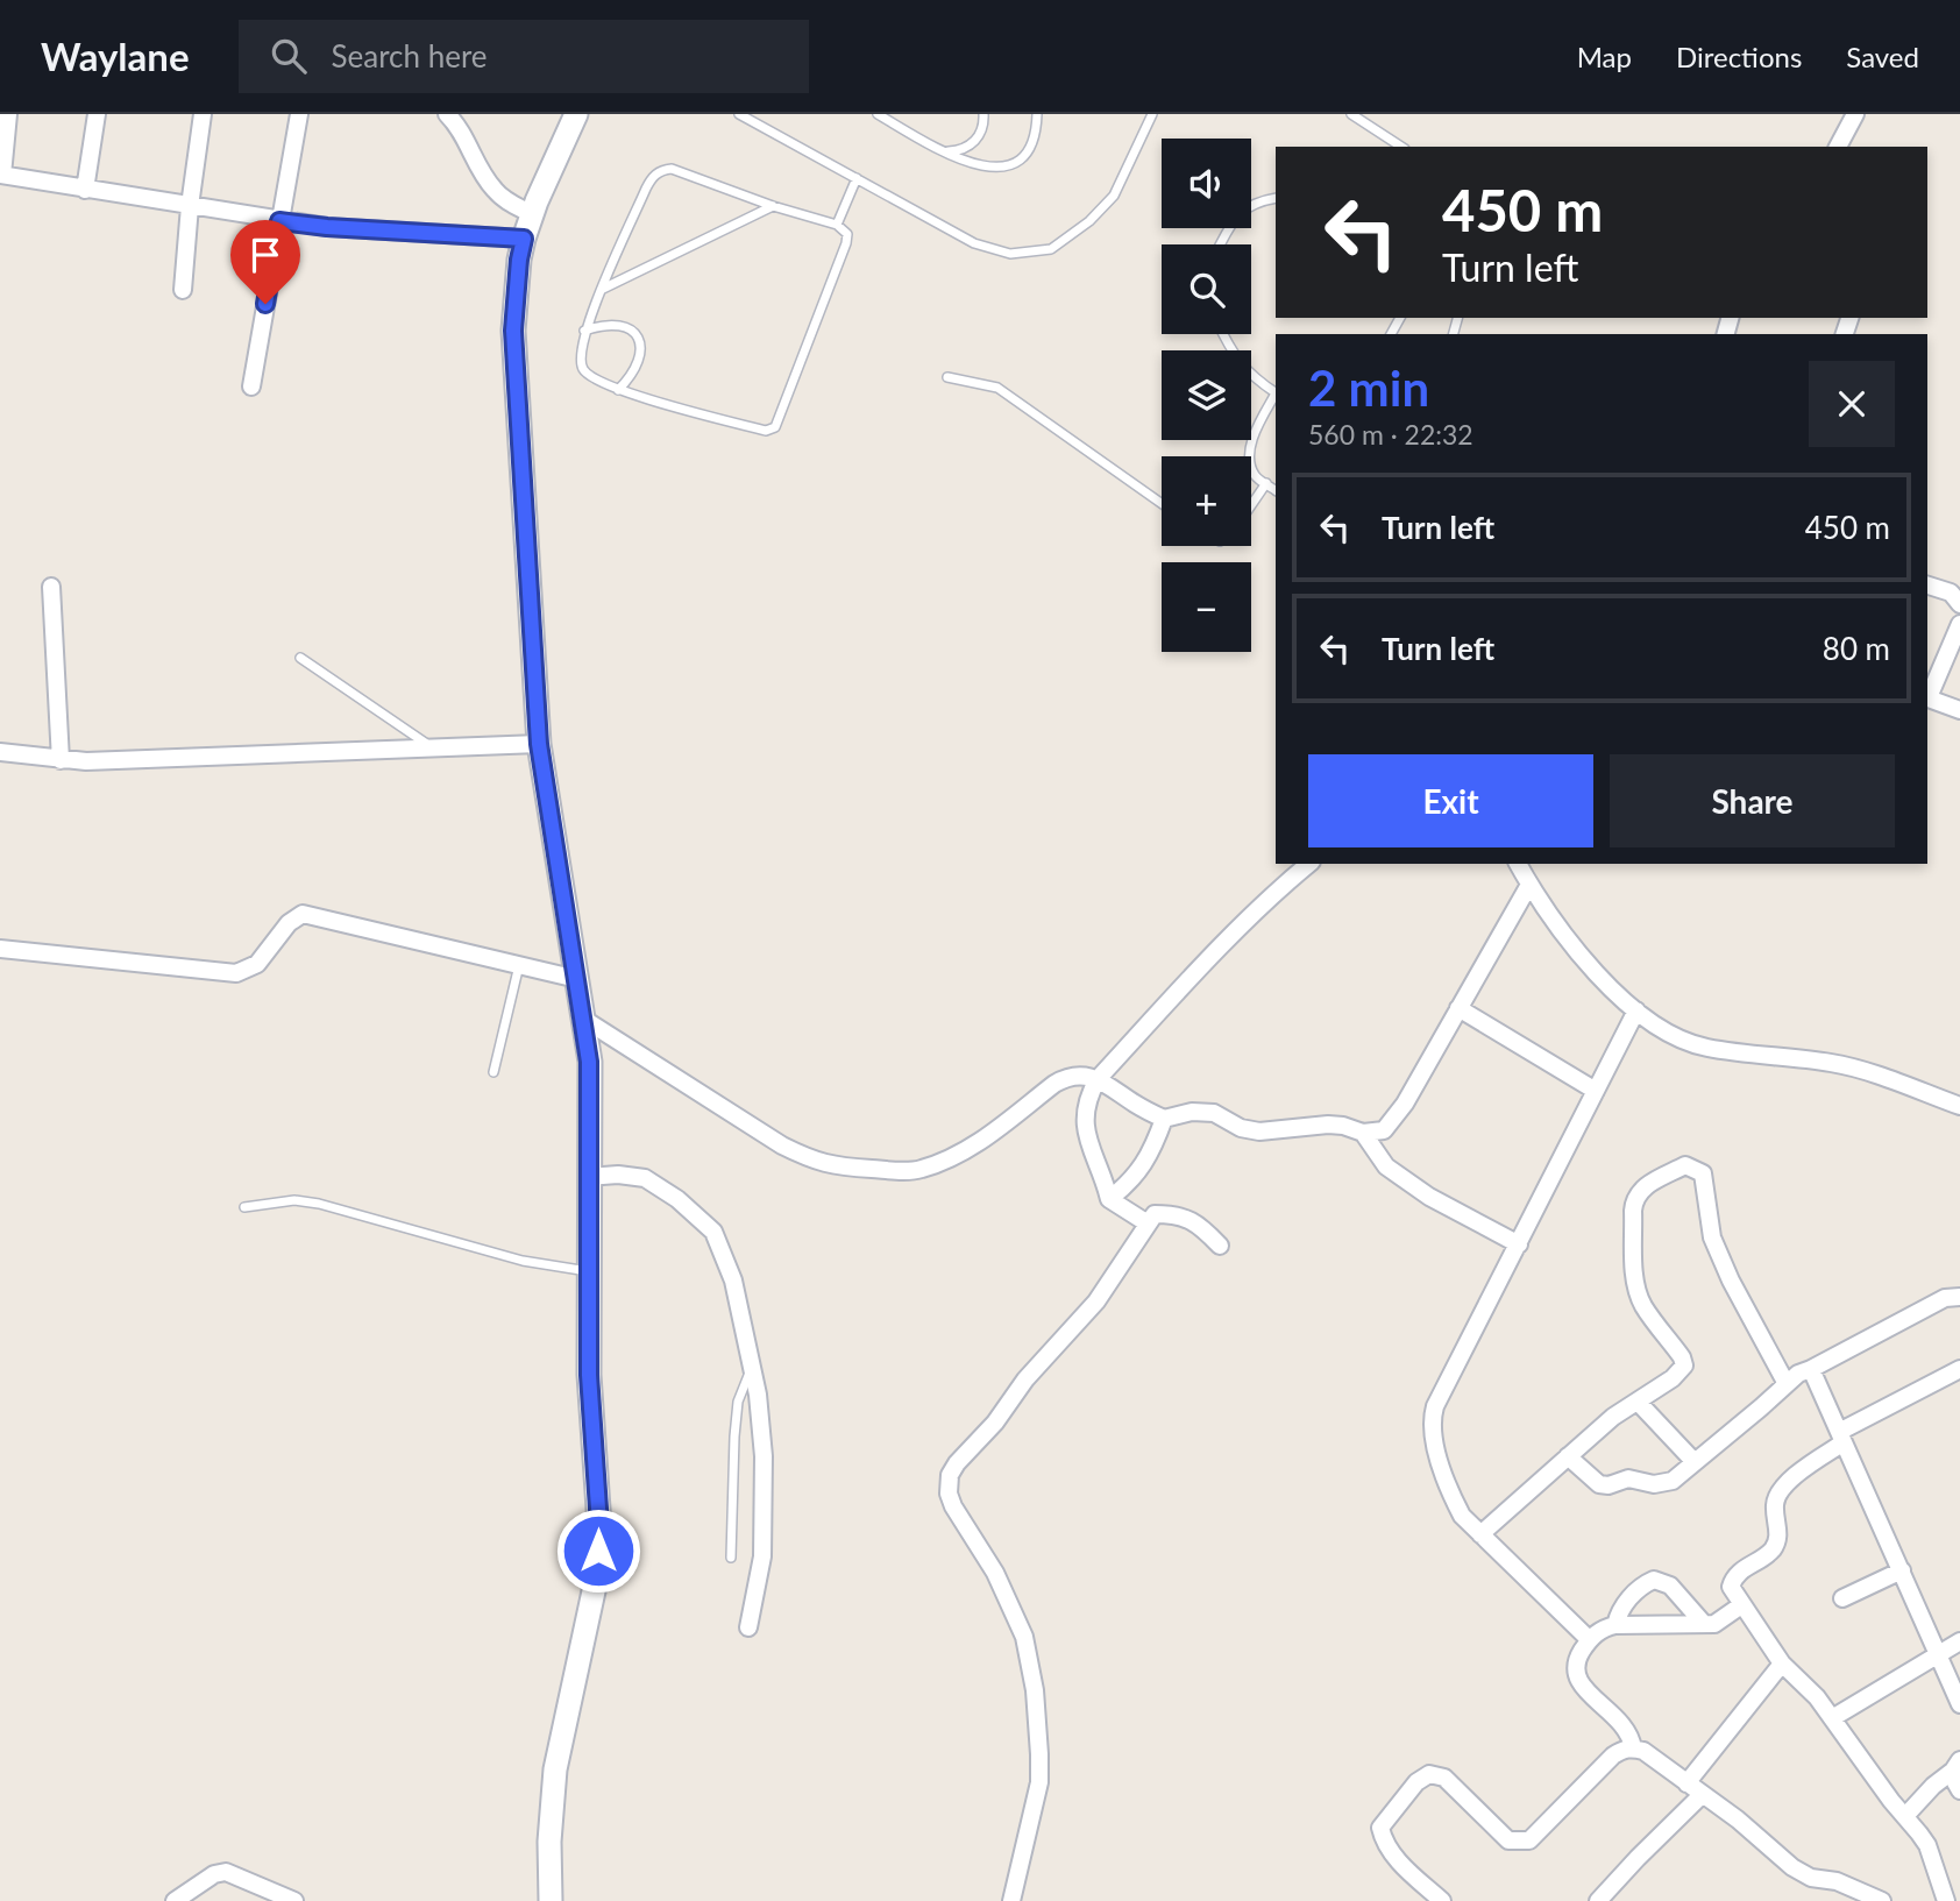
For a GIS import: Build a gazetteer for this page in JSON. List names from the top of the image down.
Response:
{
  "page": {
    "header": "Waylane",
    "search": "Search here",
    "nav": ["Map", "Directions", "Saved"],
    "map_buttons": ["+", "−"],
    "turn": ["450 m", "Turn left"],
    "heading": ["2 min", "560 m · 22:32"],
    "list": [
      {
        "name": "Turn left",
        "value": "450 m"
      },
      {
        "name": "Turn left",
        "value": "80 m"
      }
    ],
    "buttons": ["Exit", "Share"]
  }
}
